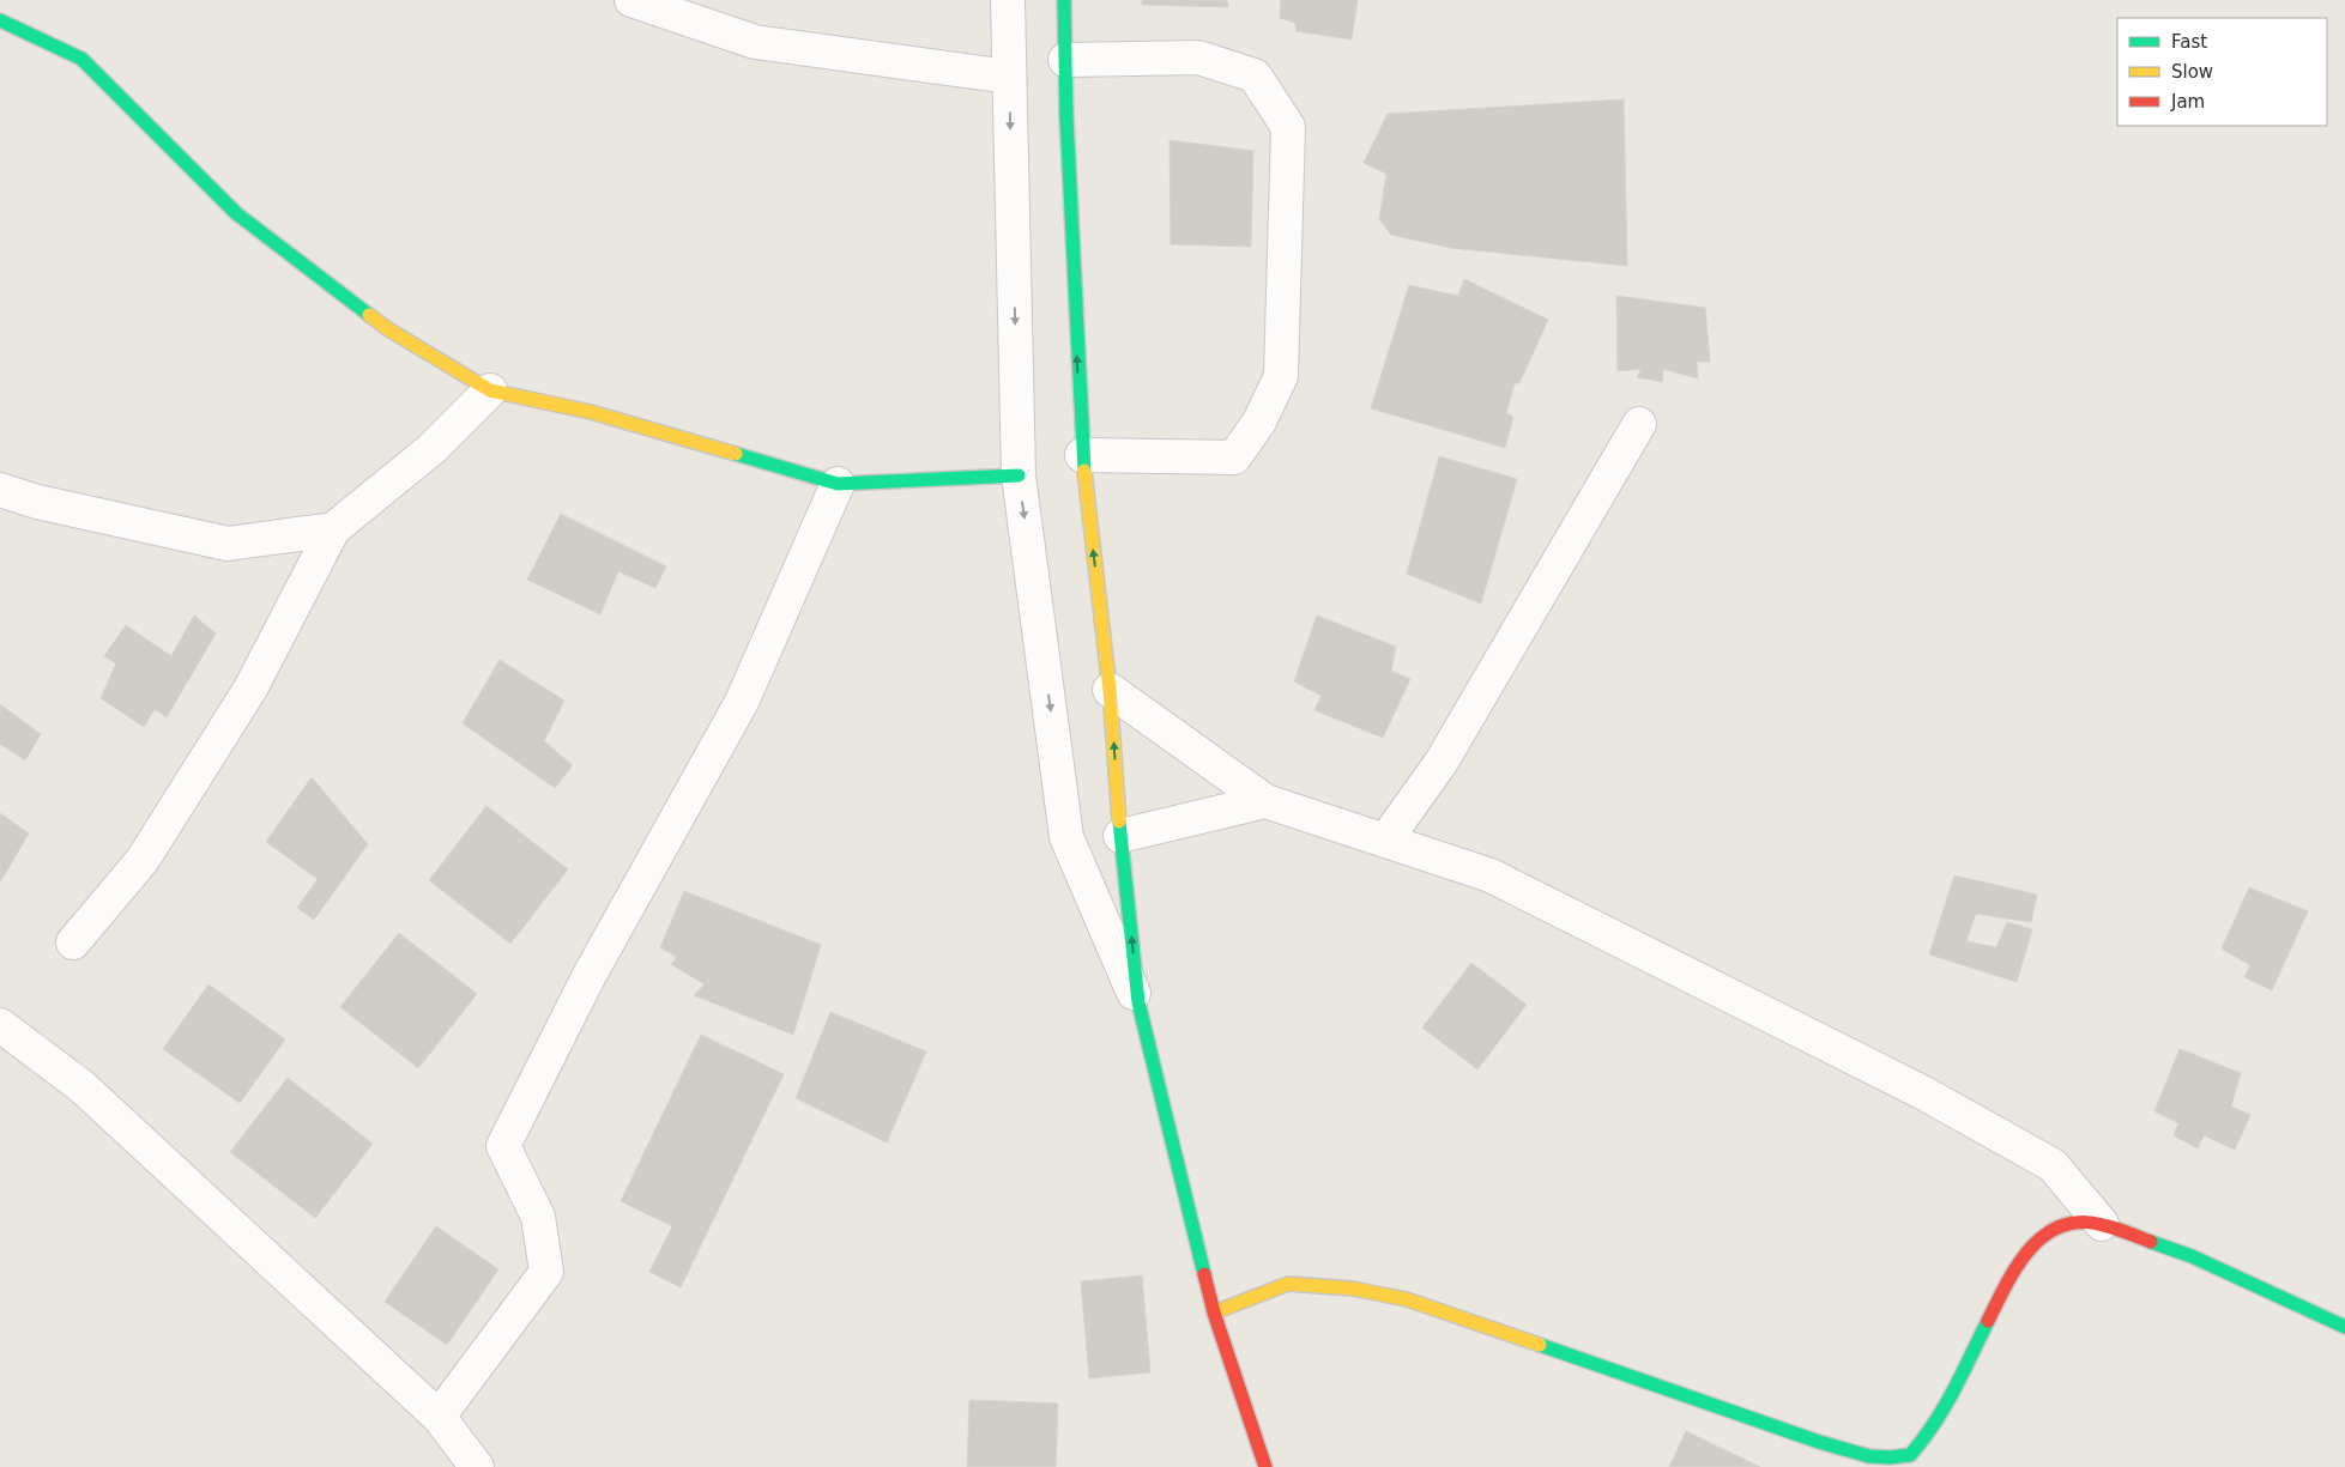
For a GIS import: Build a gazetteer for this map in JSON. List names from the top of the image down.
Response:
{
  "legend": ["Fast", "Slow", "Jam"]
}
